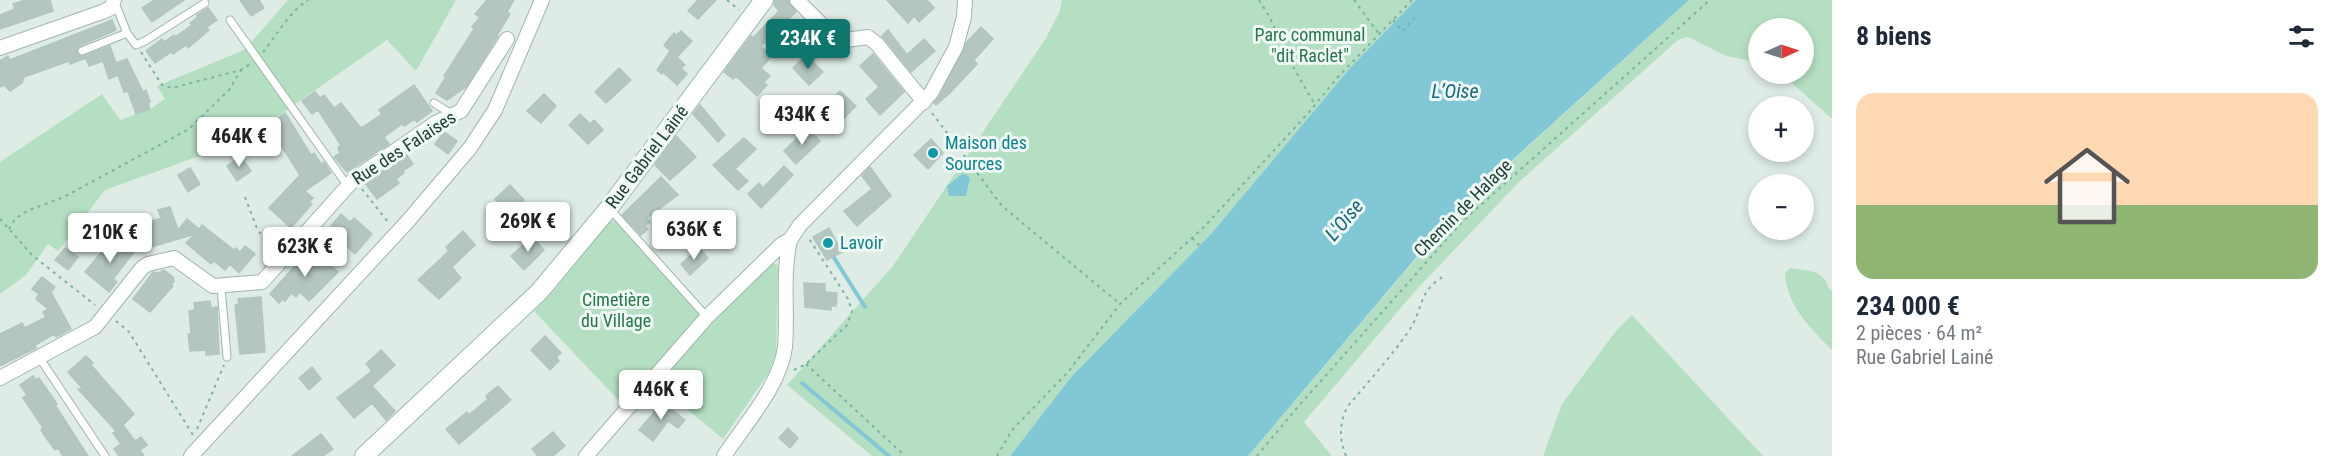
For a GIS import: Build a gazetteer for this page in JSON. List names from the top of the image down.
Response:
{
  "streets": {
    "street": ["Rue des Falaises", "Rue Gabriel Lainé"],
    "path": ["Chemin de Halage"]
  },
  "water": ["L’Oise", "L'Oise"],
  "parks": ["Parc communal \"dit Raclet\"", "Cimetière du Village"],
  "places": ["Maison des Sources", "Lavoir"],
  "north": "right",
  "page": {
    "heading": "8 biens",
    "map_buttons": ["+", "−"],
    "price": [
      "234K €",
      "434K €",
      "464K €",
      "269K €",
      "636K €",
      "210K €",
      "623K €",
      "446K €"
    ],
    "list": [
      {
        "name": "234 000 €",
        "note": "2 pièces · 64 m² · Rue Gabriel Lainé"
      }
    ]
  }
}
